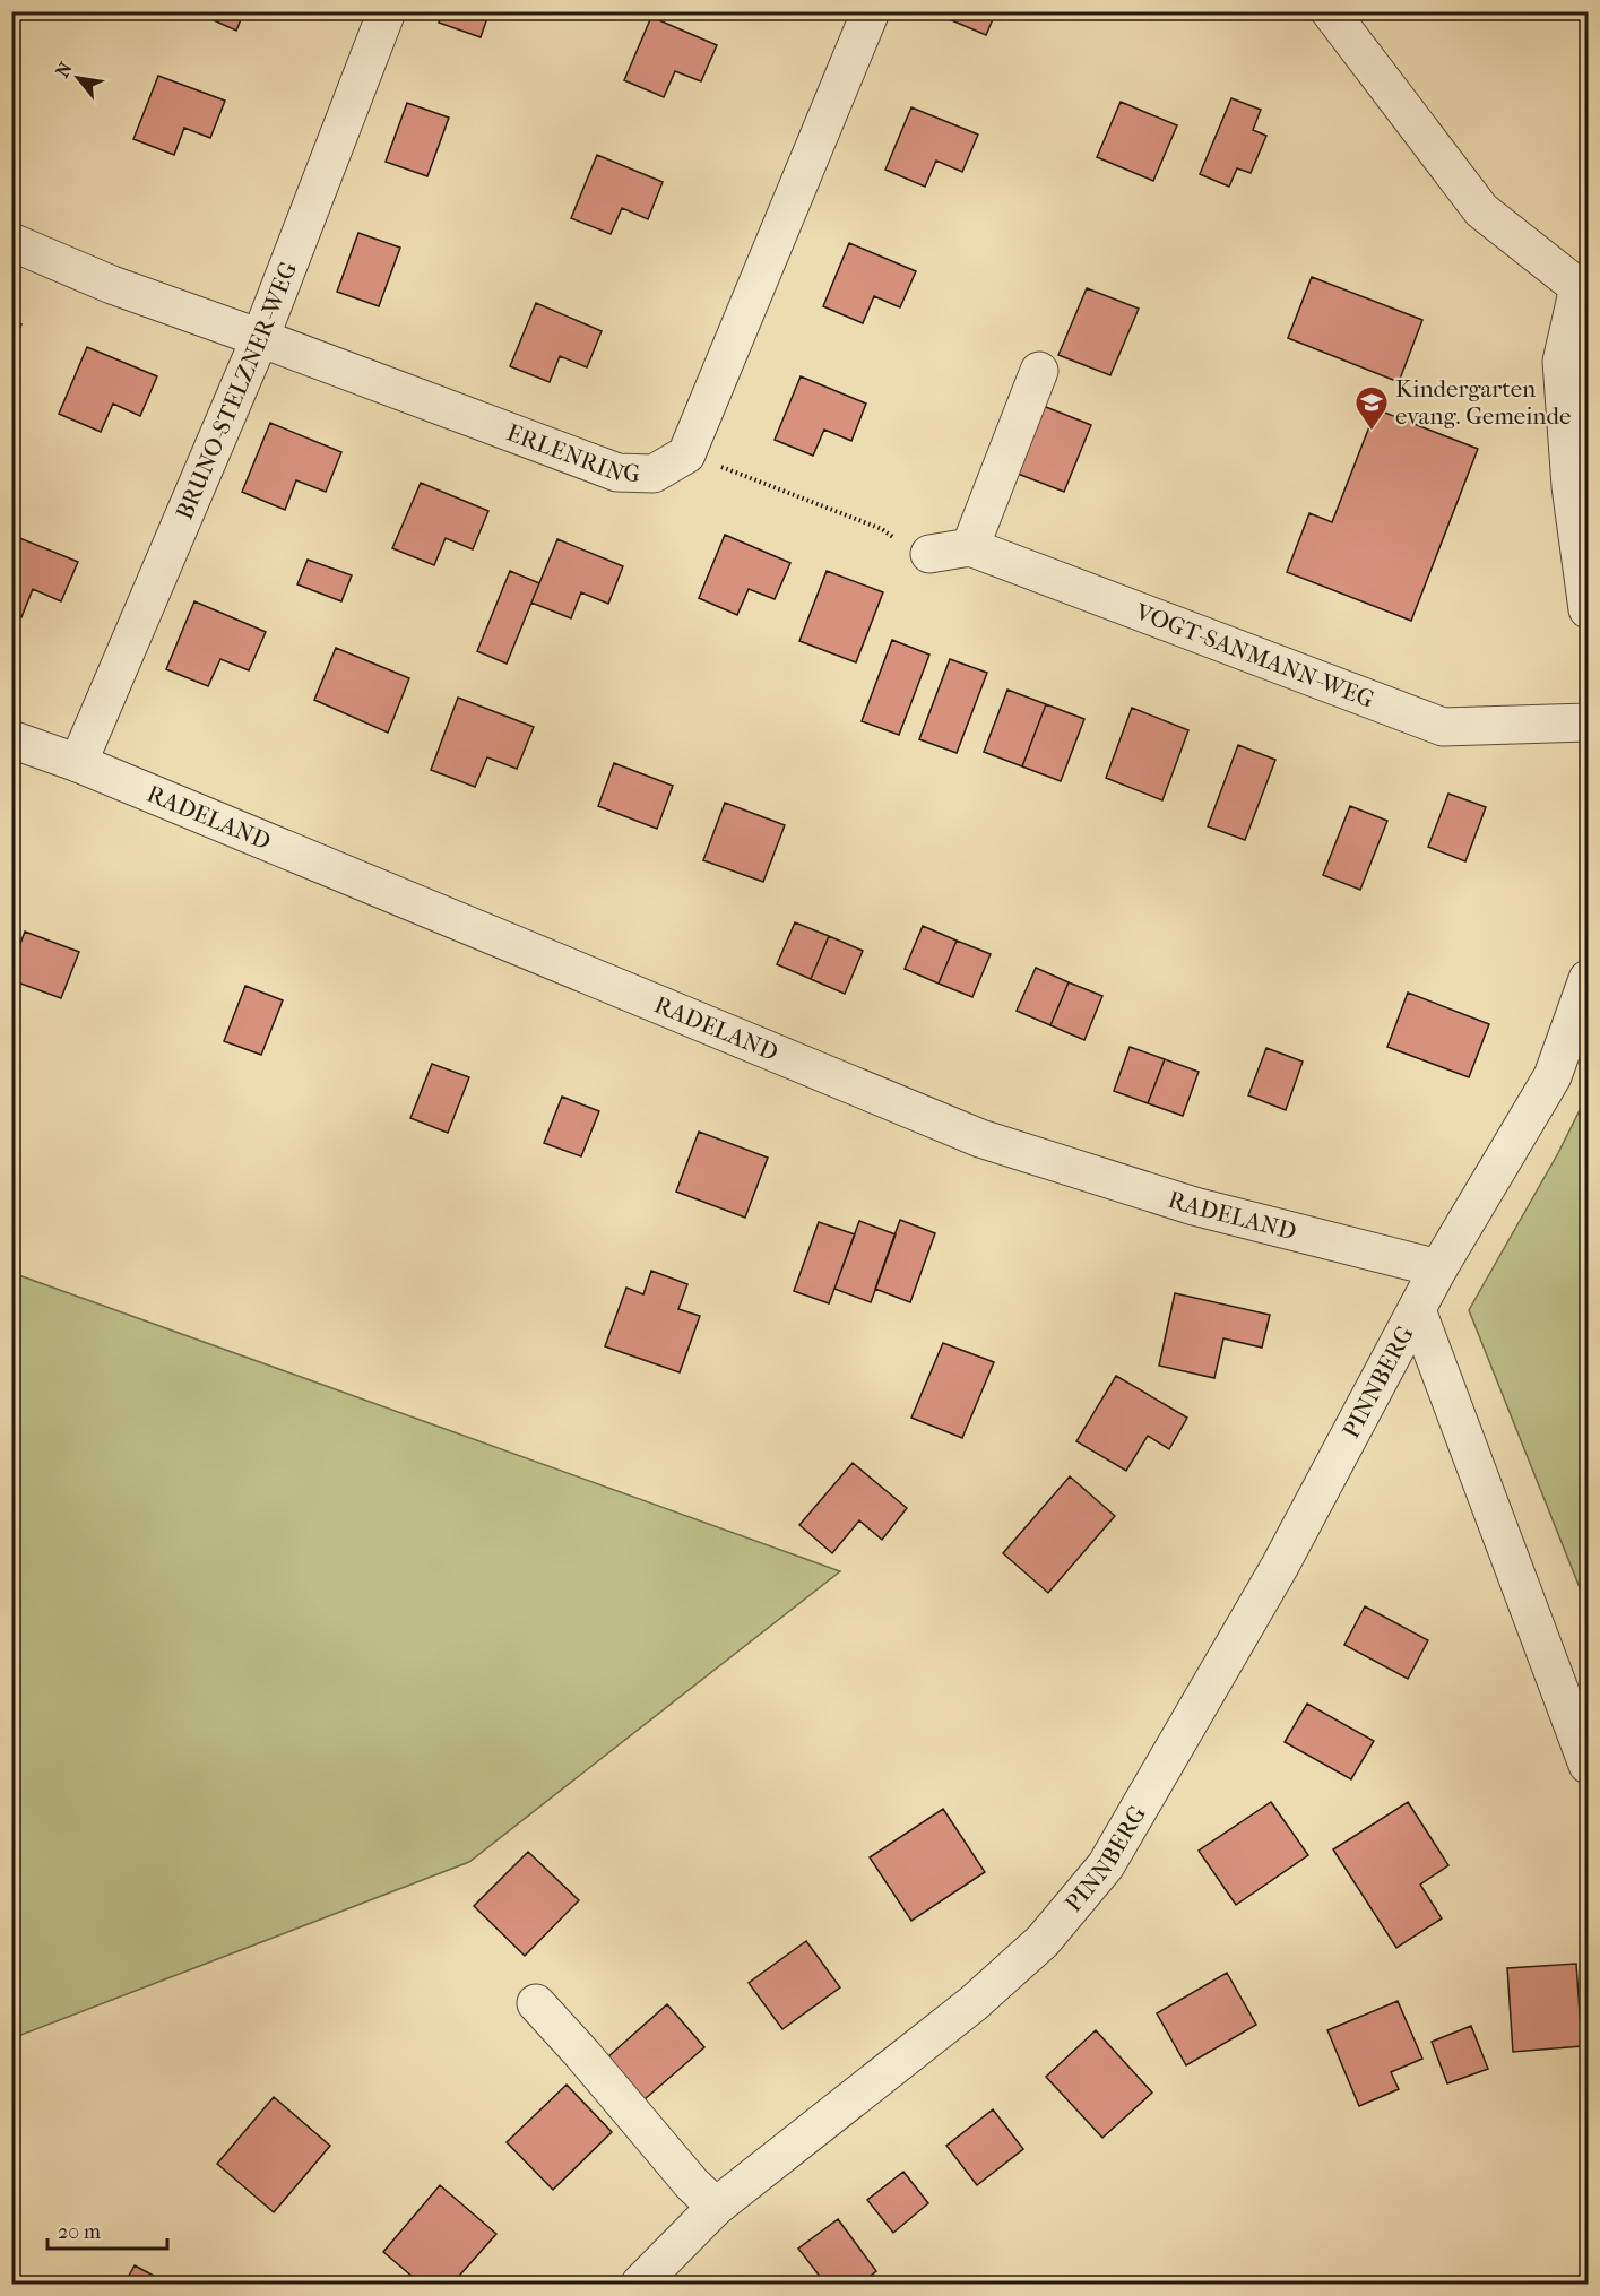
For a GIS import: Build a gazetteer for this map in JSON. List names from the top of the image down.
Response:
{
  "streets": {
    "street": [
      "BRUNO-STELZNER-WEG",
      "ERLENRING",
      "VOGT-SANMANN-WEG",
      "RADELAND",
      "PINNBERG"
    ]
  },
  "crossings": [
    ["BRUNO-STELZNER-WEG", "ERLENRING"],
    ["BRUNO-STELZNER-WEG", "RADELAND"],
    ["RADELAND", "PINNBERG"]
  ],
  "places": {
    "school or university": ["Kindergarten evang. Gemeinde"]
  },
  "scale_bar": "20 m",
  "north": "top left"
}
